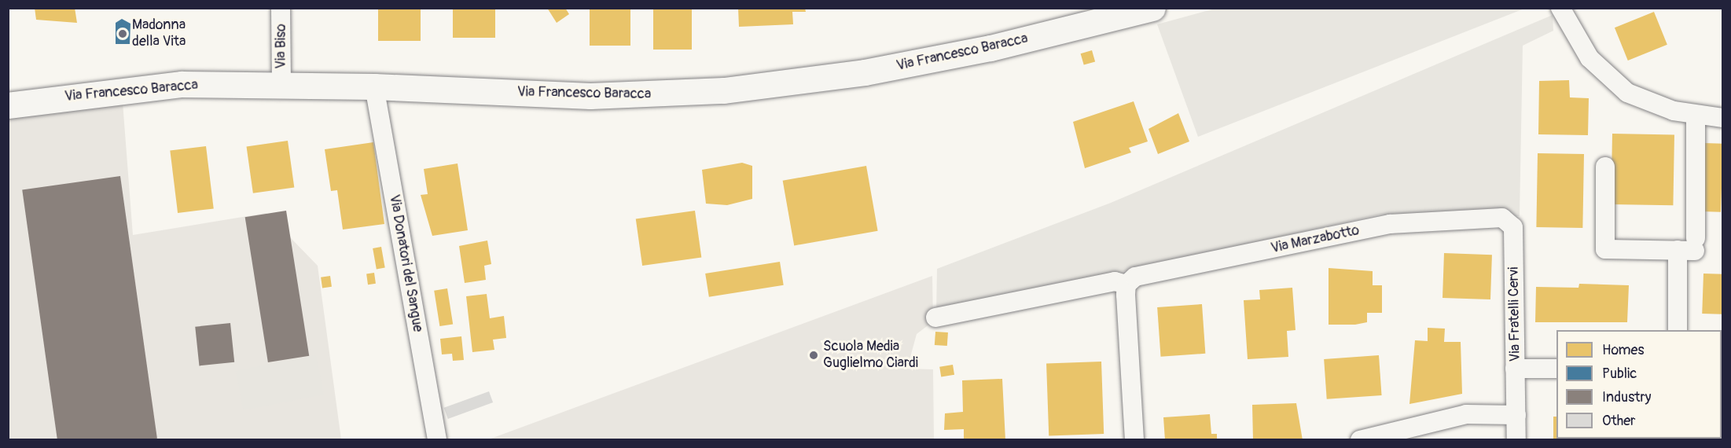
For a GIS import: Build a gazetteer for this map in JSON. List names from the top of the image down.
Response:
{
  "streets": {
    "street": [
      "Via Biso",
      "Via Francesco Baracca",
      "Via Marzabotto",
      "Via Donatori del Sangue",
      "Via Fratelli Cervi"
    ]
  },
  "crossings": [
    ["Via Biso", "Via Francesco Baracca"],
    ["Via Francesco Baracca", "Via Donatori del Sangue"],
    ["Via Marzabotto", "Via Fratelli Cervi"]
  ],
  "places": ["Madonna della Vita", "Scuola Media Guglielmo Ciardi"],
  "legend": [
    "Homes",
    "Public",
    "Industry",
    "Other"
  ]
}
